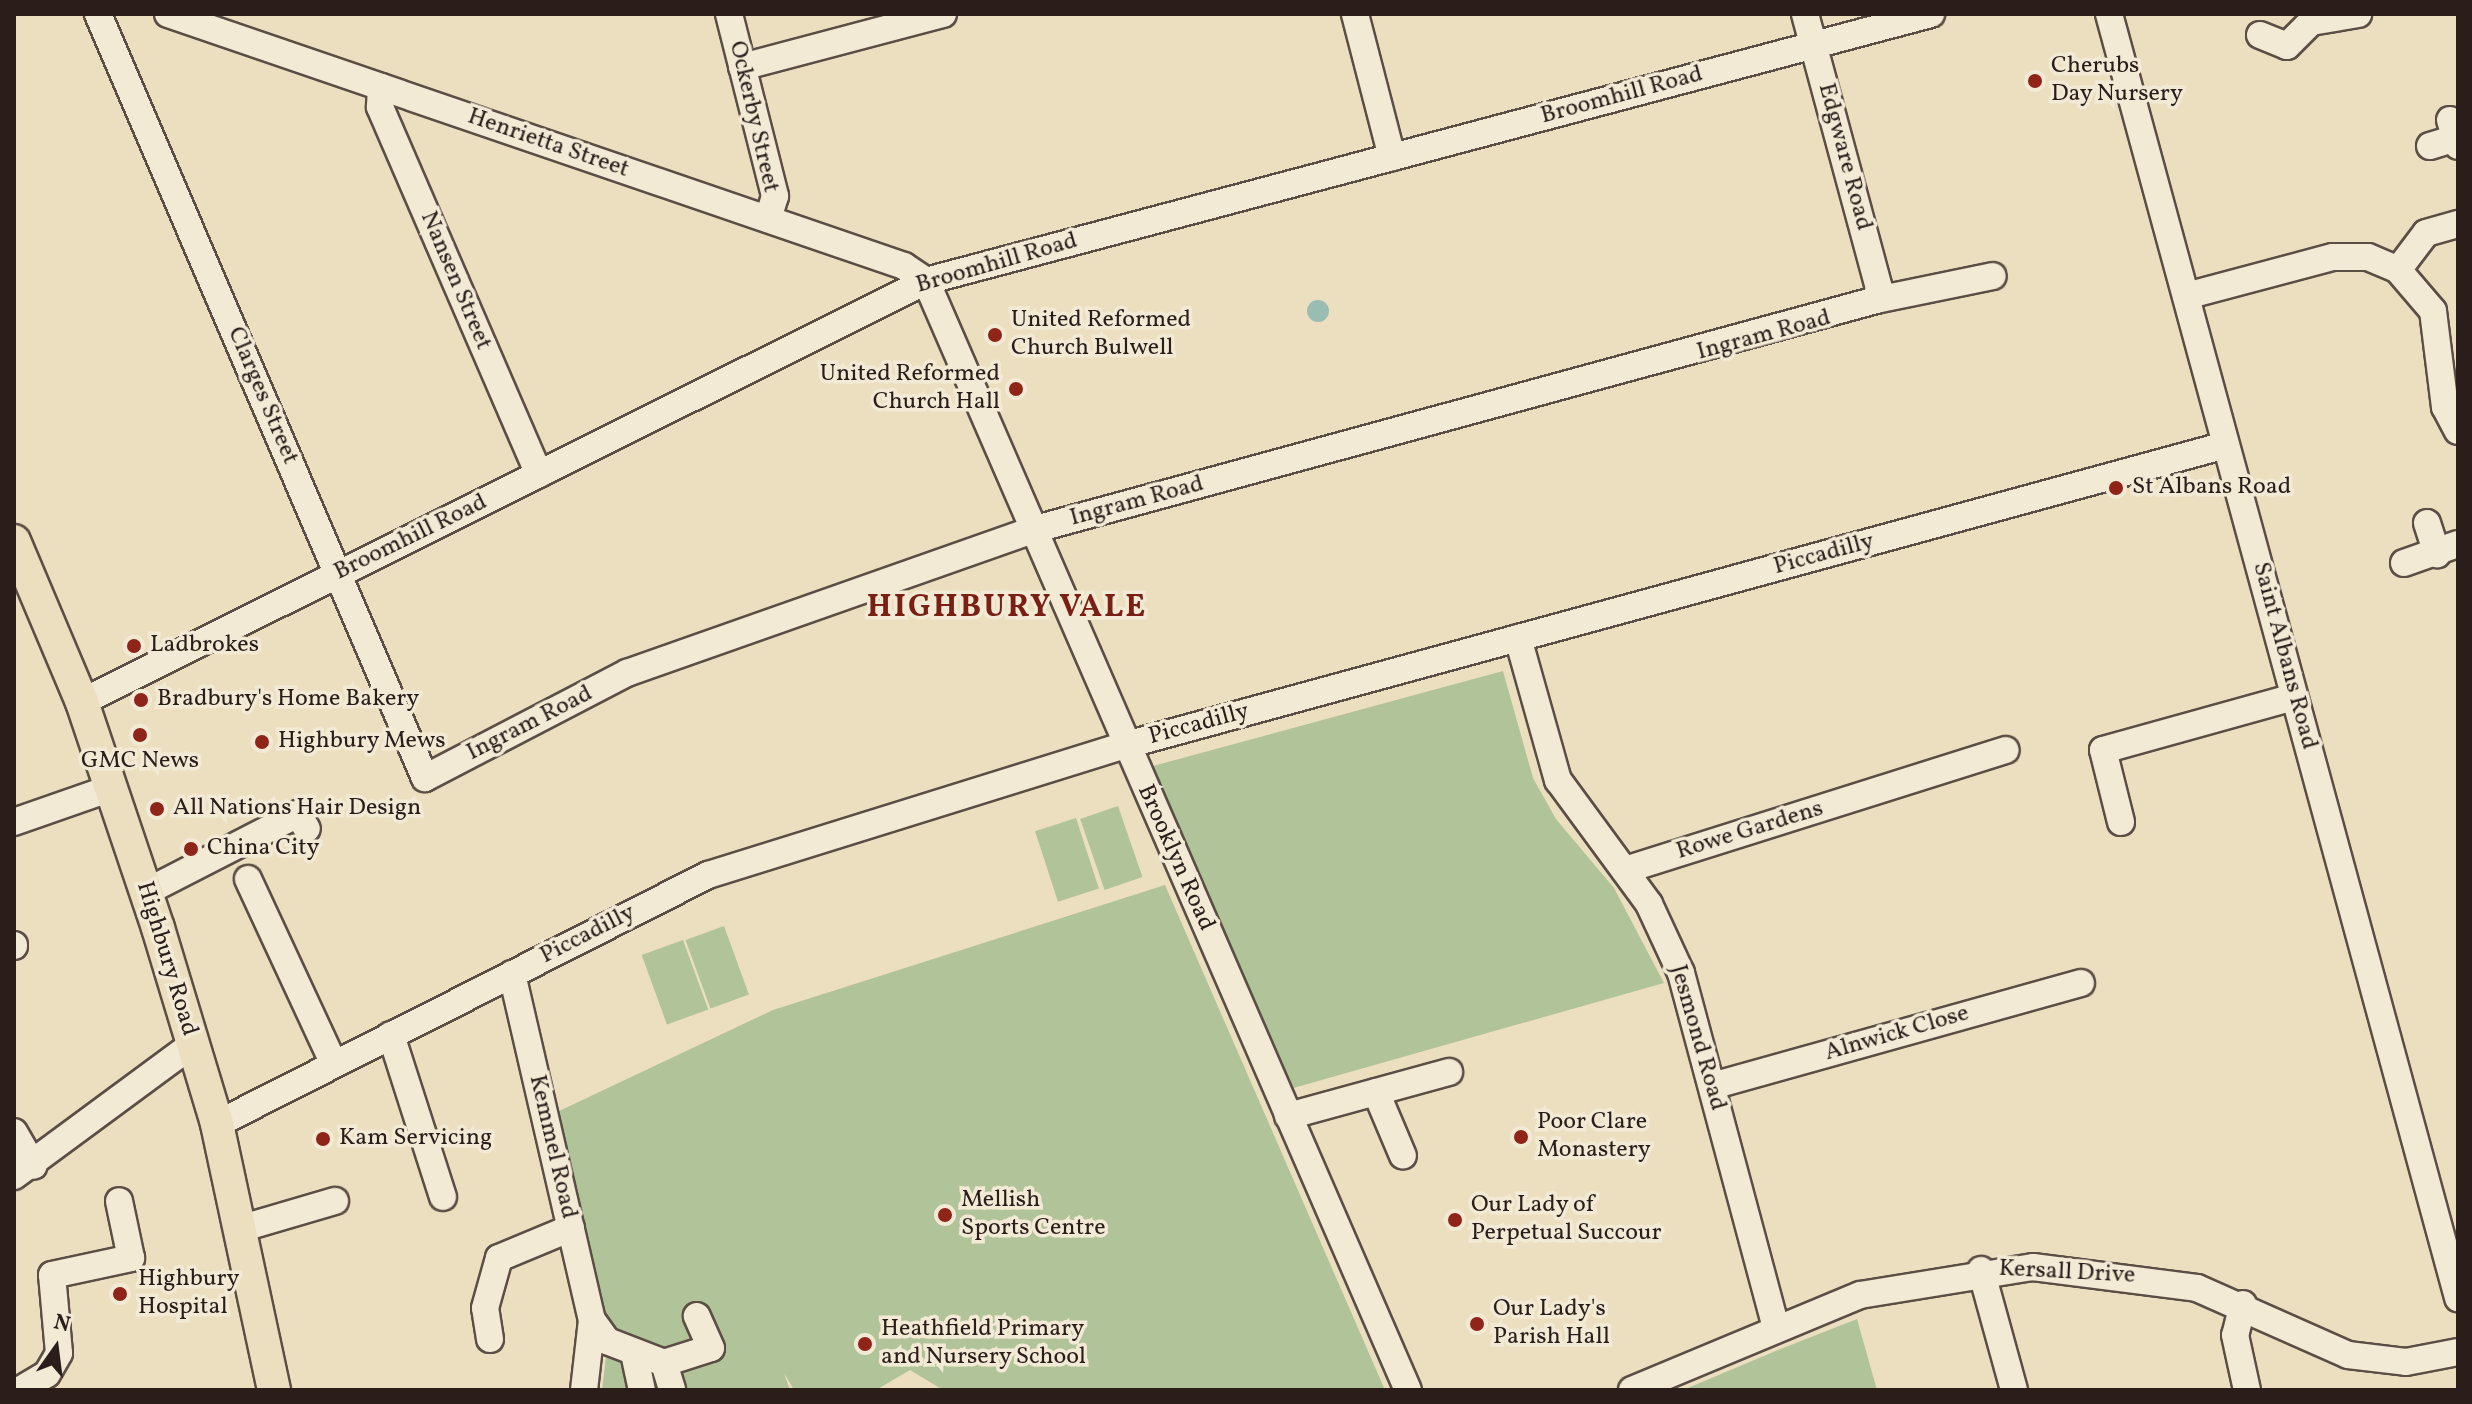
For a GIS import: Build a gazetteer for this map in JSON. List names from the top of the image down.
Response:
{
  "streets": {
    "main road": ["Highbury Road"],
    "street": [
      "Broomhill Road",
      "Ockerby Street",
      "Henrietta Street",
      "Edgware Road",
      "Nansen Street",
      "Ingram Road",
      "Clarges Street",
      "Piccadilly",
      "Saint Albans Road",
      "Rowe Gardens",
      "Brooklyn Road",
      "Alnwick Close",
      "Jesmond Road",
      "Kemmel Road",
      "Kersall Drive"
    ]
  },
  "crossings": [
    ["Broomhill Road", "Henrietta Street"],
    ["Broomhill Road", "Edgware Road"],
    ["Broomhill Road", "Nansen Street"],
    ["Broomhill Road", "Clarges Street"],
    ["Broomhill Road", "Brooklyn Road"],
    ["Broomhill Road", "Highbury Road"],
    ["Ockerby Street", "Henrietta Street"],
    ["Henrietta Street", "Nansen Street"],
    ["Henrietta Street", "Brooklyn Road"],
    ["Edgware Road", "Ingram Road"],
    ["Ingram Road", "Clarges Street"],
    ["Ingram Road", "Brooklyn Road"],
    ["Piccadilly", "Saint Albans Road"],
    ["Piccadilly", "Brooklyn Road"],
    ["Piccadilly", "Highbury Road"],
    ["Piccadilly", "Jesmond Road"],
    ["Piccadilly", "Kemmel Road"],
    ["Rowe Gardens", "Jesmond Road"],
    ["Alnwick Close", "Jesmond Road"],
    ["Jesmond Road", "Kersall Drive"]
  ],
  "districts": ["HIGHBURY VALE"],
  "places": [
    "Cherubs Day Nursery",
    "United Reformed Church Bulwell",
    "United Reformed Church Hall",
    "St Albans Road",
    "Ladbrokes",
    "Bradbury's Home Bakery",
    "GMC News",
    "Highbury Mews",
    "All Nations Hair Design",
    "China City",
    "Poor Clare Monastery",
    "Kam Servicing",
    "Mellish Sports Centre",
    "Our Lady of Perpetual Succour",
    "Highbury Hospital",
    "Our Lady's Parish Hall",
    "Heathfield Primary and Nursery School"
  ],
  "north": "top"
}
